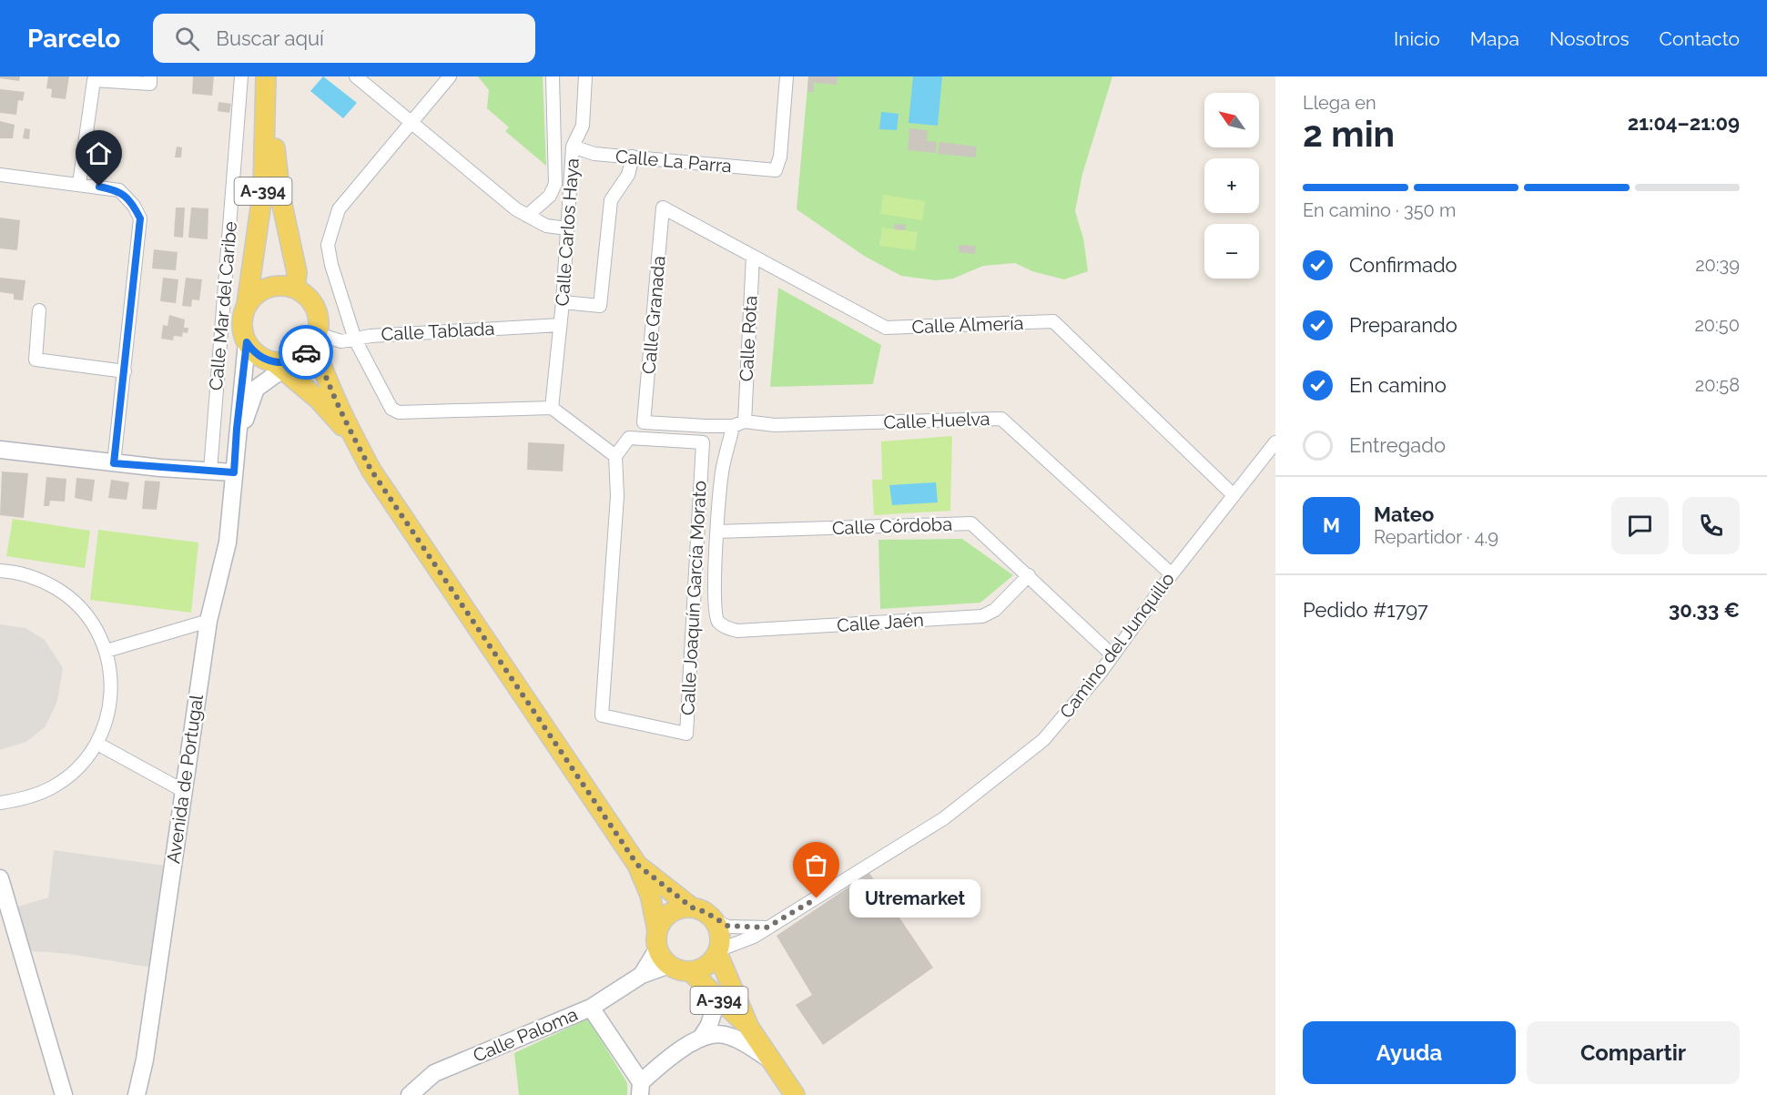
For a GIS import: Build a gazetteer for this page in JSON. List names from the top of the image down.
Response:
{
  "streets": {
    "main road": ["A-394"],
    "street": [
      "Calle La Parra",
      "Calle Carlos Haya",
      "Calle Mar del Caribe",
      "Calle Granada",
      "Calle Almería",
      "Calle Tablada",
      "Calle Rota",
      "Calle Huelva",
      "Calle Córdoba",
      "Calle Joaquín García Morato",
      "Calle Jaén",
      "Camino del Junquillo",
      "Avenida de Portugal",
      "Calle Paloma"
    ]
  },
  "crossings": [
    ["Calle La Parra", "Calle Carlos Haya"],
    ["A-394", "Calle Tablada"],
    ["A-394", "Camino del Junquillo"],
    ["A-394", "Avenida de Portugal"],
    ["A-394", "Calle Paloma"],
    ["Calle Carlos Haya", "Calle Tablada"],
    ["Calle Granada", "Calle Almería"],
    ["Calle Granada", "Calle Huelva"],
    ["Calle Almería", "Calle Rota"],
    ["Calle Almería", "Camino del Junquillo"],
    ["Calle Tablada", "Avenida de Portugal"],
    ["Calle Rota", "Calle Huelva"],
    ["Calle Rota", "Calle Córdoba"],
    ["Calle Rota", "Calle Jaén"],
    ["Calle Huelva", "Camino del Junquillo"],
    ["Calle Córdoba", "Calle Jaén"],
    ["Calle Córdoba", "Camino del Junquillo"],
    ["Camino del Junquillo", "Calle Paloma"]
  ],
  "places": ["Utremarket"],
  "north": "top left",
  "page": {
    "header": "Parcelo",
    "search": "Buscar aquí",
    "nav": [
      "Inicio",
      "Mapa",
      "Nosotros",
      "Contacto"
    ],
    "heading": ["2 min", "Llega en", "21:04–21:09"],
    "panel": [
      "Mateo",
      "Repartidor · 4.9",
      "Pedido #1797",
      "30.33 €"
    ],
    "map_buttons": ["+", "−"],
    "bar": "En camino · 350 m",
    "list": [
      ["Confirmado", "20:39"],
      ["Preparando", "20:50"],
      ["En camino", "20:58"],
      "Entregado"
    ],
    "round": "M",
    "bubble": "Utremarket",
    "buttons": ["Ayuda", "Compartir"]
  }
}
